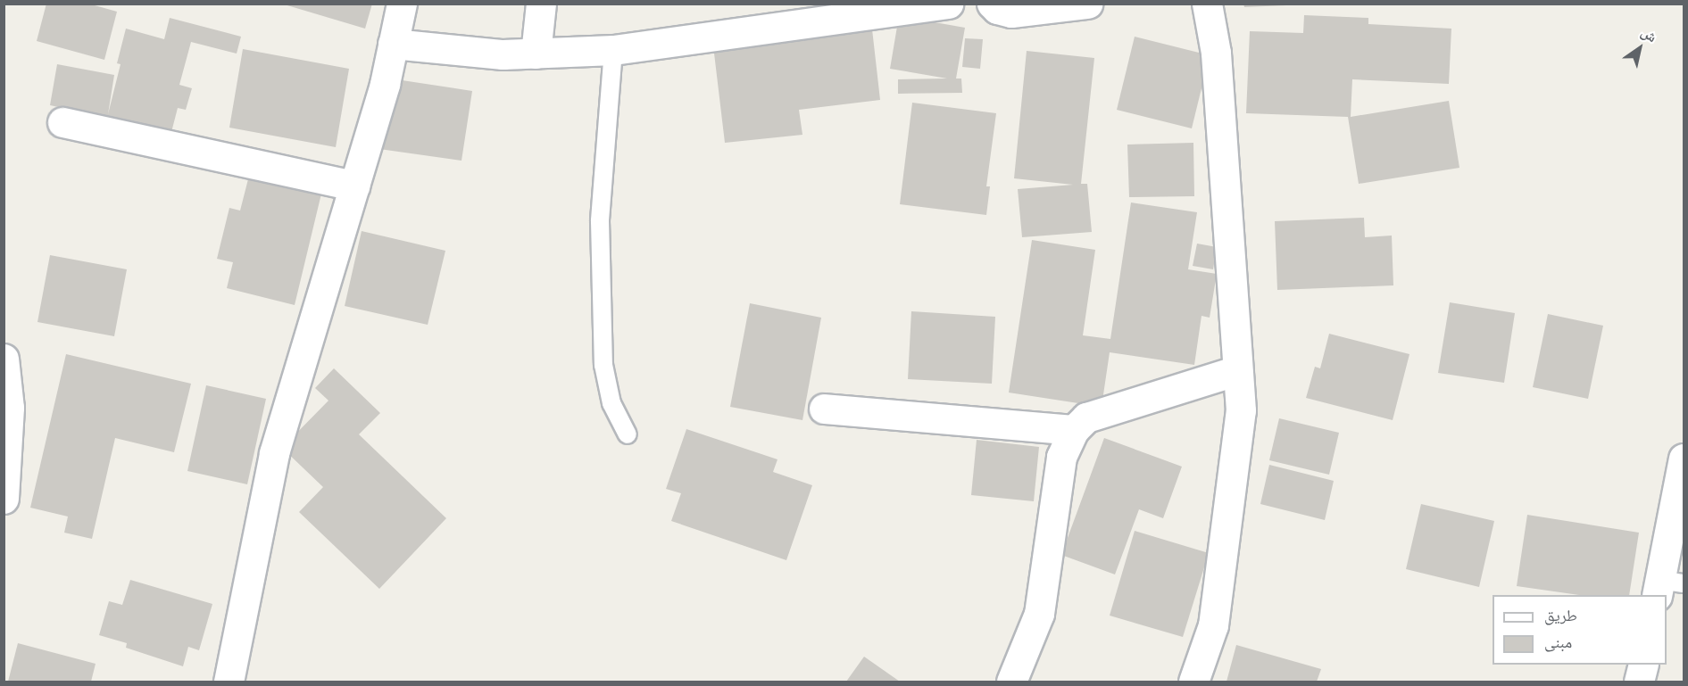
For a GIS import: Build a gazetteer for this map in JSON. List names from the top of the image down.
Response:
{
  "legend": ["طريق", "مبنى"],
  "north": "top right"
}
